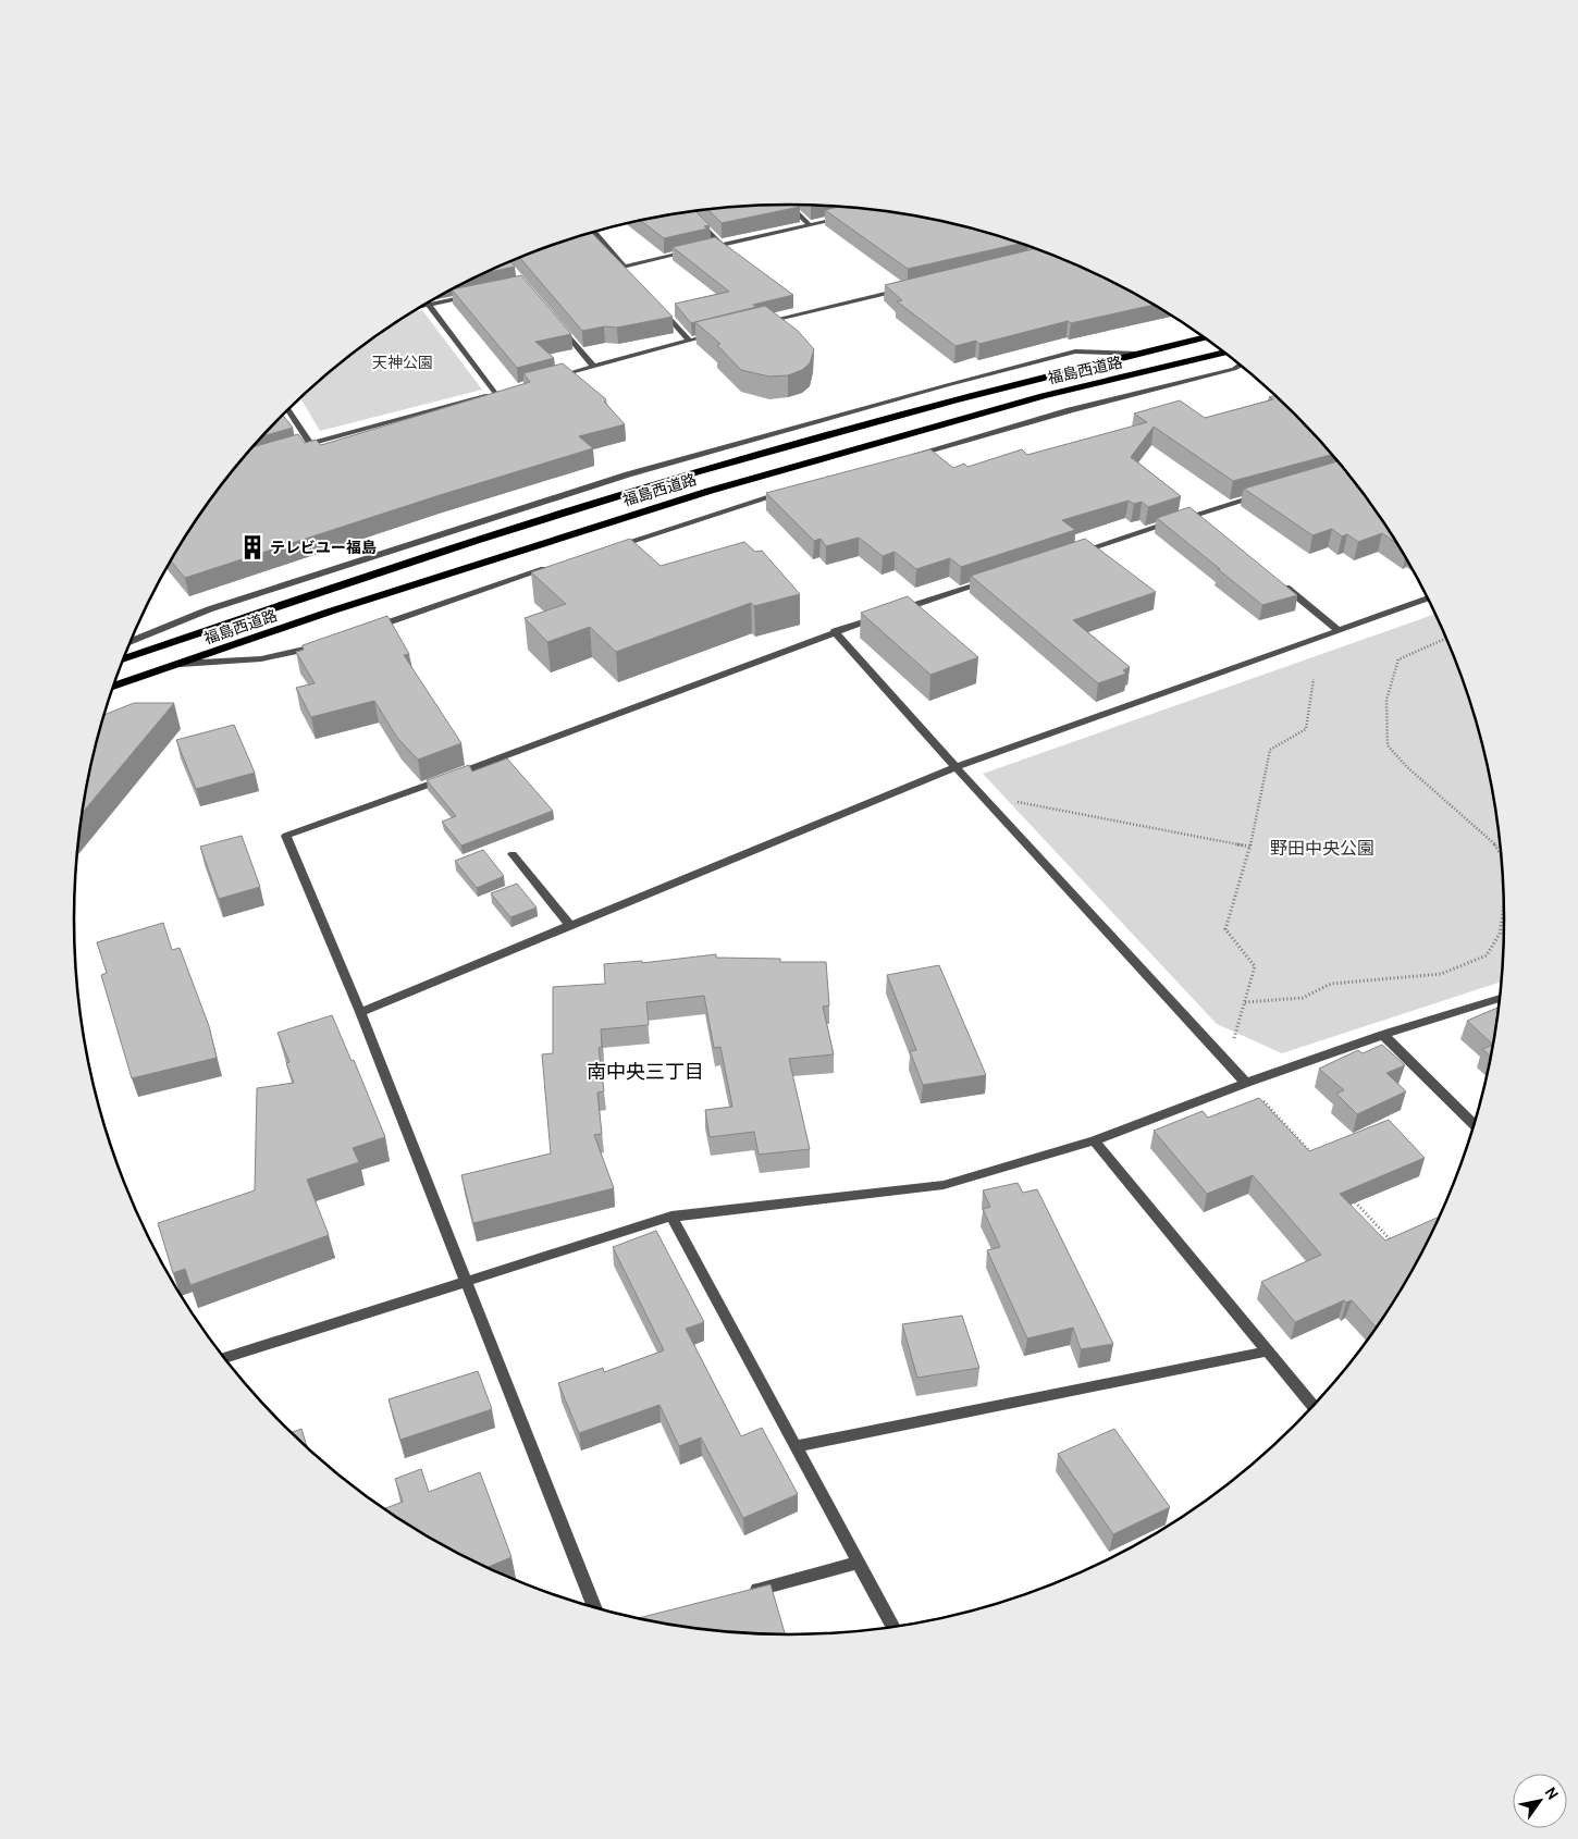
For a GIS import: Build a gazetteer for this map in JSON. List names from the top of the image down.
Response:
{
  "streets": {
    "highway": ["福島西道路"]
  },
  "districts": ["南中央三丁目"],
  "parks": ["天神公園", "野田中央公園"],
  "places": {
    "building": ["テレビユー福島"]
  },
  "north": "top right"
}
